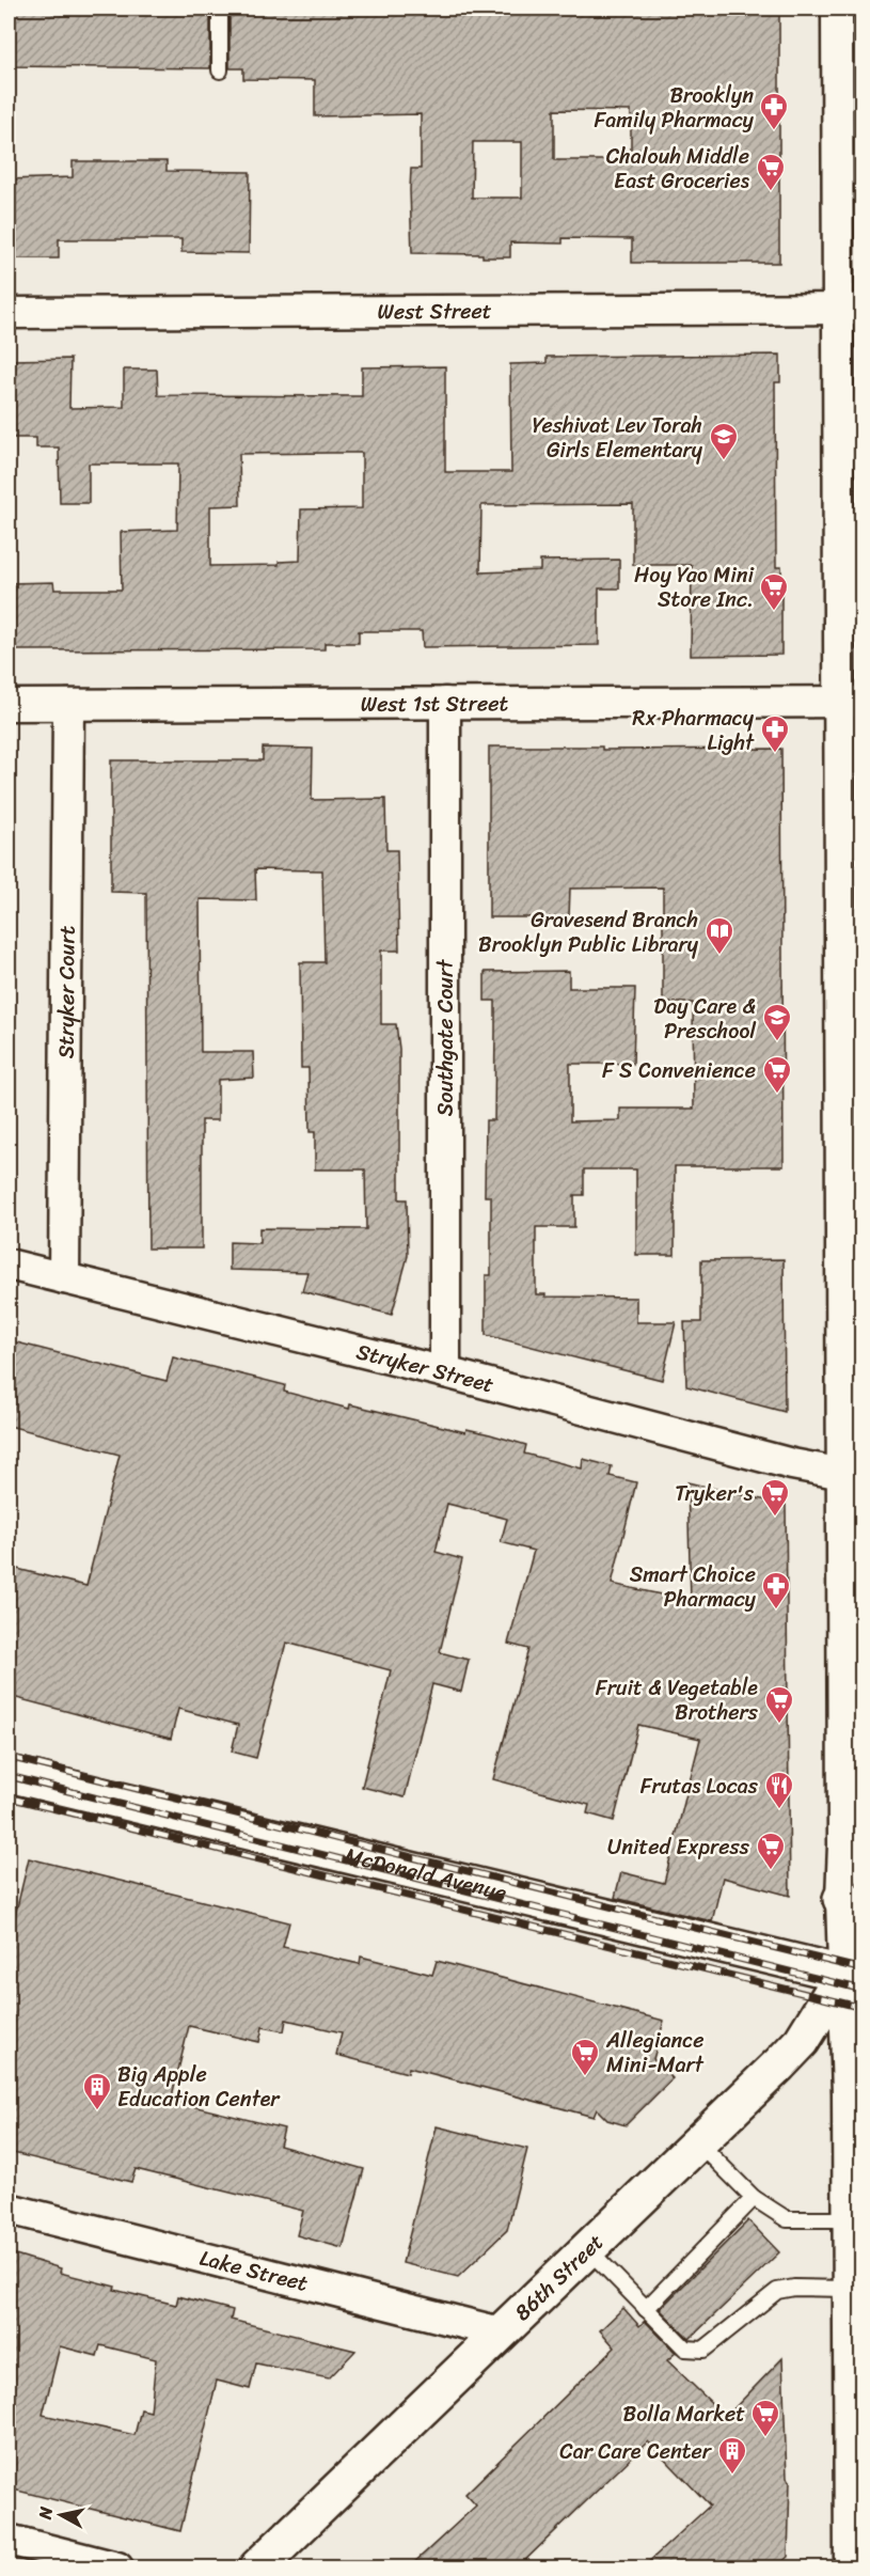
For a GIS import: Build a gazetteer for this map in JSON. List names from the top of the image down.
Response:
{
  "streets": {
    "main road": ["McDonald Avenue", "86th Street"],
    "street": [
      "West Street",
      "West 1st Street",
      "Stryker Court",
      "Southgate Court",
      "Stryker Street",
      "Lake Street"
    ]
  },
  "crossings": [
    ["West 1st Street", "Stryker Court"],
    ["West 1st Street", "Southgate Court"],
    ["Stryker Court", "Stryker Street"],
    ["Southgate Court", "Stryker Street"],
    ["McDonald Avenue", "86th Street"],
    ["Lake Street", "86th Street"]
  ],
  "places": {
    "pharmacy": ["Brooklyn Family Pharmacy", "Rx Pharmacy Light", "Smart Choice Pharmacy"],
    "supermarket": [
      "Chalouh Middle East Groceries",
      "Hoy Yao Mini Store Inc.",
      "F S Convenience",
      "Tryker's",
      "Fruit & Vegetable Brothers",
      "United Express",
      "Allegiance Mini-Mart",
      "Bolla Market"
    ],
    "school or university": ["Yeshivat Lev Torah Girls Elementary", "Day Care & Preschool"],
    "library": ["Gravesend Branch Brooklyn Public Library"],
    "restaurant": ["Frutas Locas"],
    "building": ["Big Apple Education Center", "Car Care Center"]
  },
  "north": "left"
}
